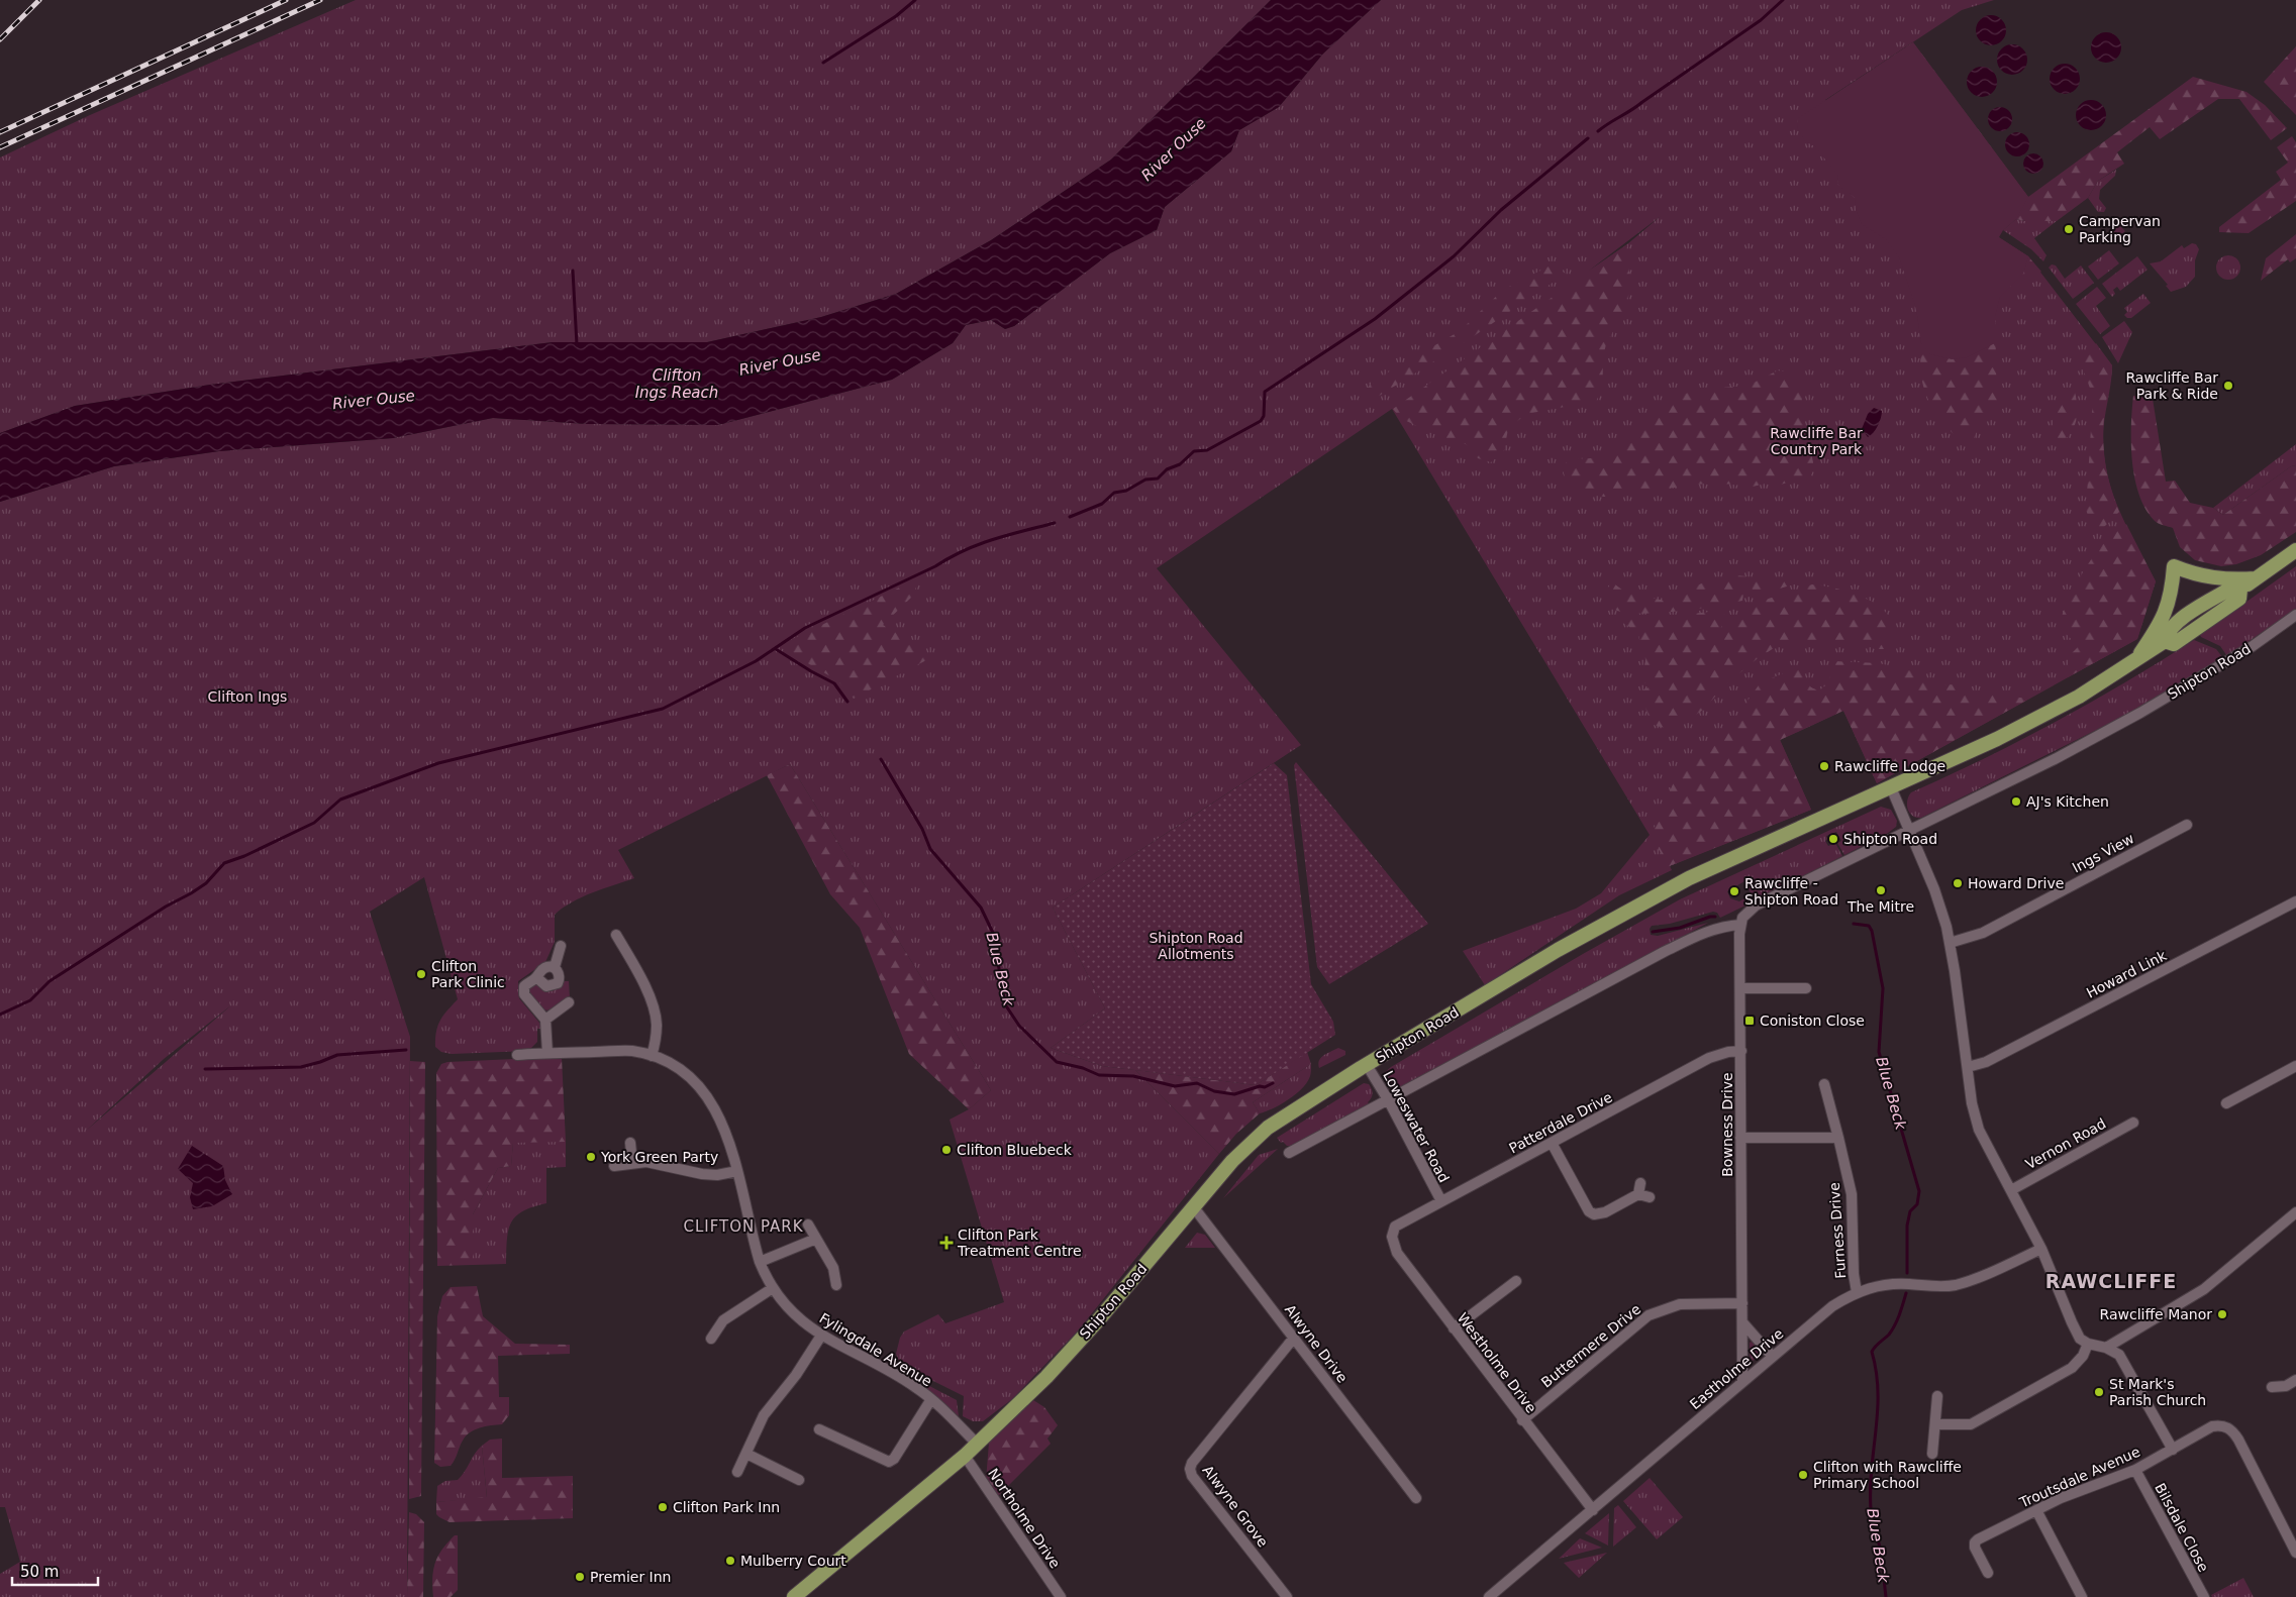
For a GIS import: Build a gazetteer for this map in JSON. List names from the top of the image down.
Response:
{
  "streets": {
    "main road": ["Shipton Road"],
    "street": [
      "Ings View",
      "Howard Link",
      "Patterdale Drive",
      "Bowness Drive",
      "Loweswater Road",
      "Vernon Road",
      "Furness Drive",
      "Alwyne Drive",
      "Buttermere Drive",
      "Fylingdale Avenue",
      "Westholme Drive",
      "Eastholme Drive",
      "Troutsdale Avenue",
      "Alwyne Grove",
      "Northolme Drive",
      "Bilsdale Close"
    ]
  },
  "crossings": [
    ["Shipton Road", "Bowness Drive"],
    ["Shipton Road", "Loweswater Road"],
    ["Shipton Road", "Alwyne Drive"],
    ["Shipton Road", "Fylingdale Avenue"],
    ["Shipton Road", "Northolme Drive"],
    ["Patterdale Drive", "Bowness Drive"],
    ["Patterdale Drive", "Loweswater Road"],
    ["Patterdale Drive", "Westholme Drive"],
    ["Bowness Drive", "Buttermere Drive"],
    ["Bowness Drive", "Eastholme Drive"],
    ["Furness Drive", "Eastholme Drive"],
    ["Alwyne Drive", "Alwyne Grove"],
    ["Buttermere Drive", "Westholme Drive"],
    ["Westholme Drive", "Eastholme Drive"],
    ["Troutsdale Avenue", "Bilsdale Close"]
  ],
  "districts": ["CLIFTON PARK", "RAWCLIFFE"],
  "water": ["River Ouse", "Clifton Ings Reach", "Blue Beck"],
  "parks": ["Rawcliffe Bar Country Park", "Clifton Ings", "Shipton Road Allotments"],
  "places": {
    "other": [
      "Campervan Parking",
      "Rawcliffe Bar Park & Ride",
      "Rawcliffe Lodge",
      "AJ's Kitchen",
      "Shipton Road",
      "Howard Drive",
      "The Mitre",
      "Rawcliffe - Shipton Road",
      "Clifton Park Clinic",
      "Clifton Bluebeck",
      "York Green Party",
      "Rawcliffe Manor",
      "St Mark's Parish Church",
      "Clifton with Rawcliffe Primary School",
      "Clifton Park Inn",
      "Mulberry Court",
      "Premier Inn"
    ],
    "transit": ["Coniston Close"],
    "health": ["Clifton Park Treatment Centre"]
  },
  "scale_bar": "50 m"
}
